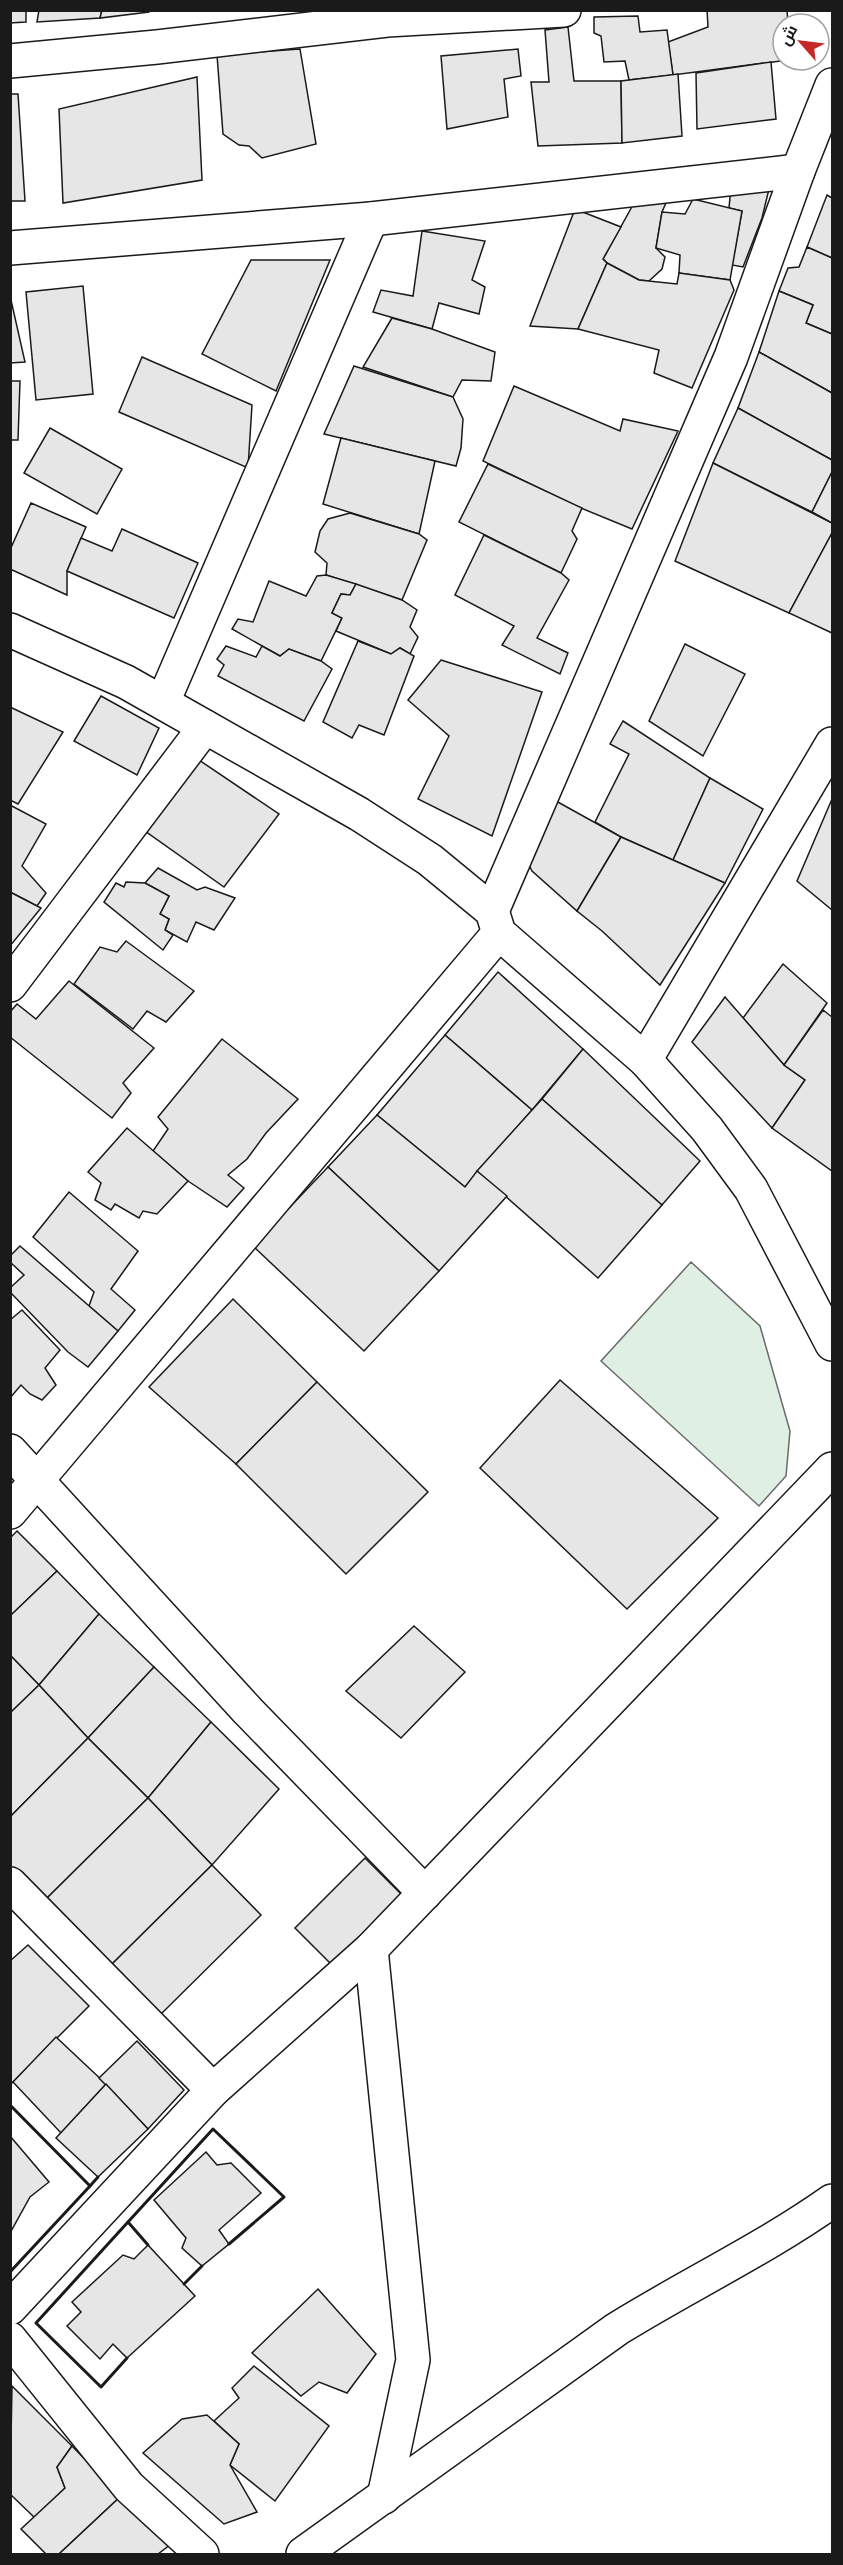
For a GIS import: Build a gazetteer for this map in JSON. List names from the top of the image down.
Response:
{
  "north": "top left"
}
